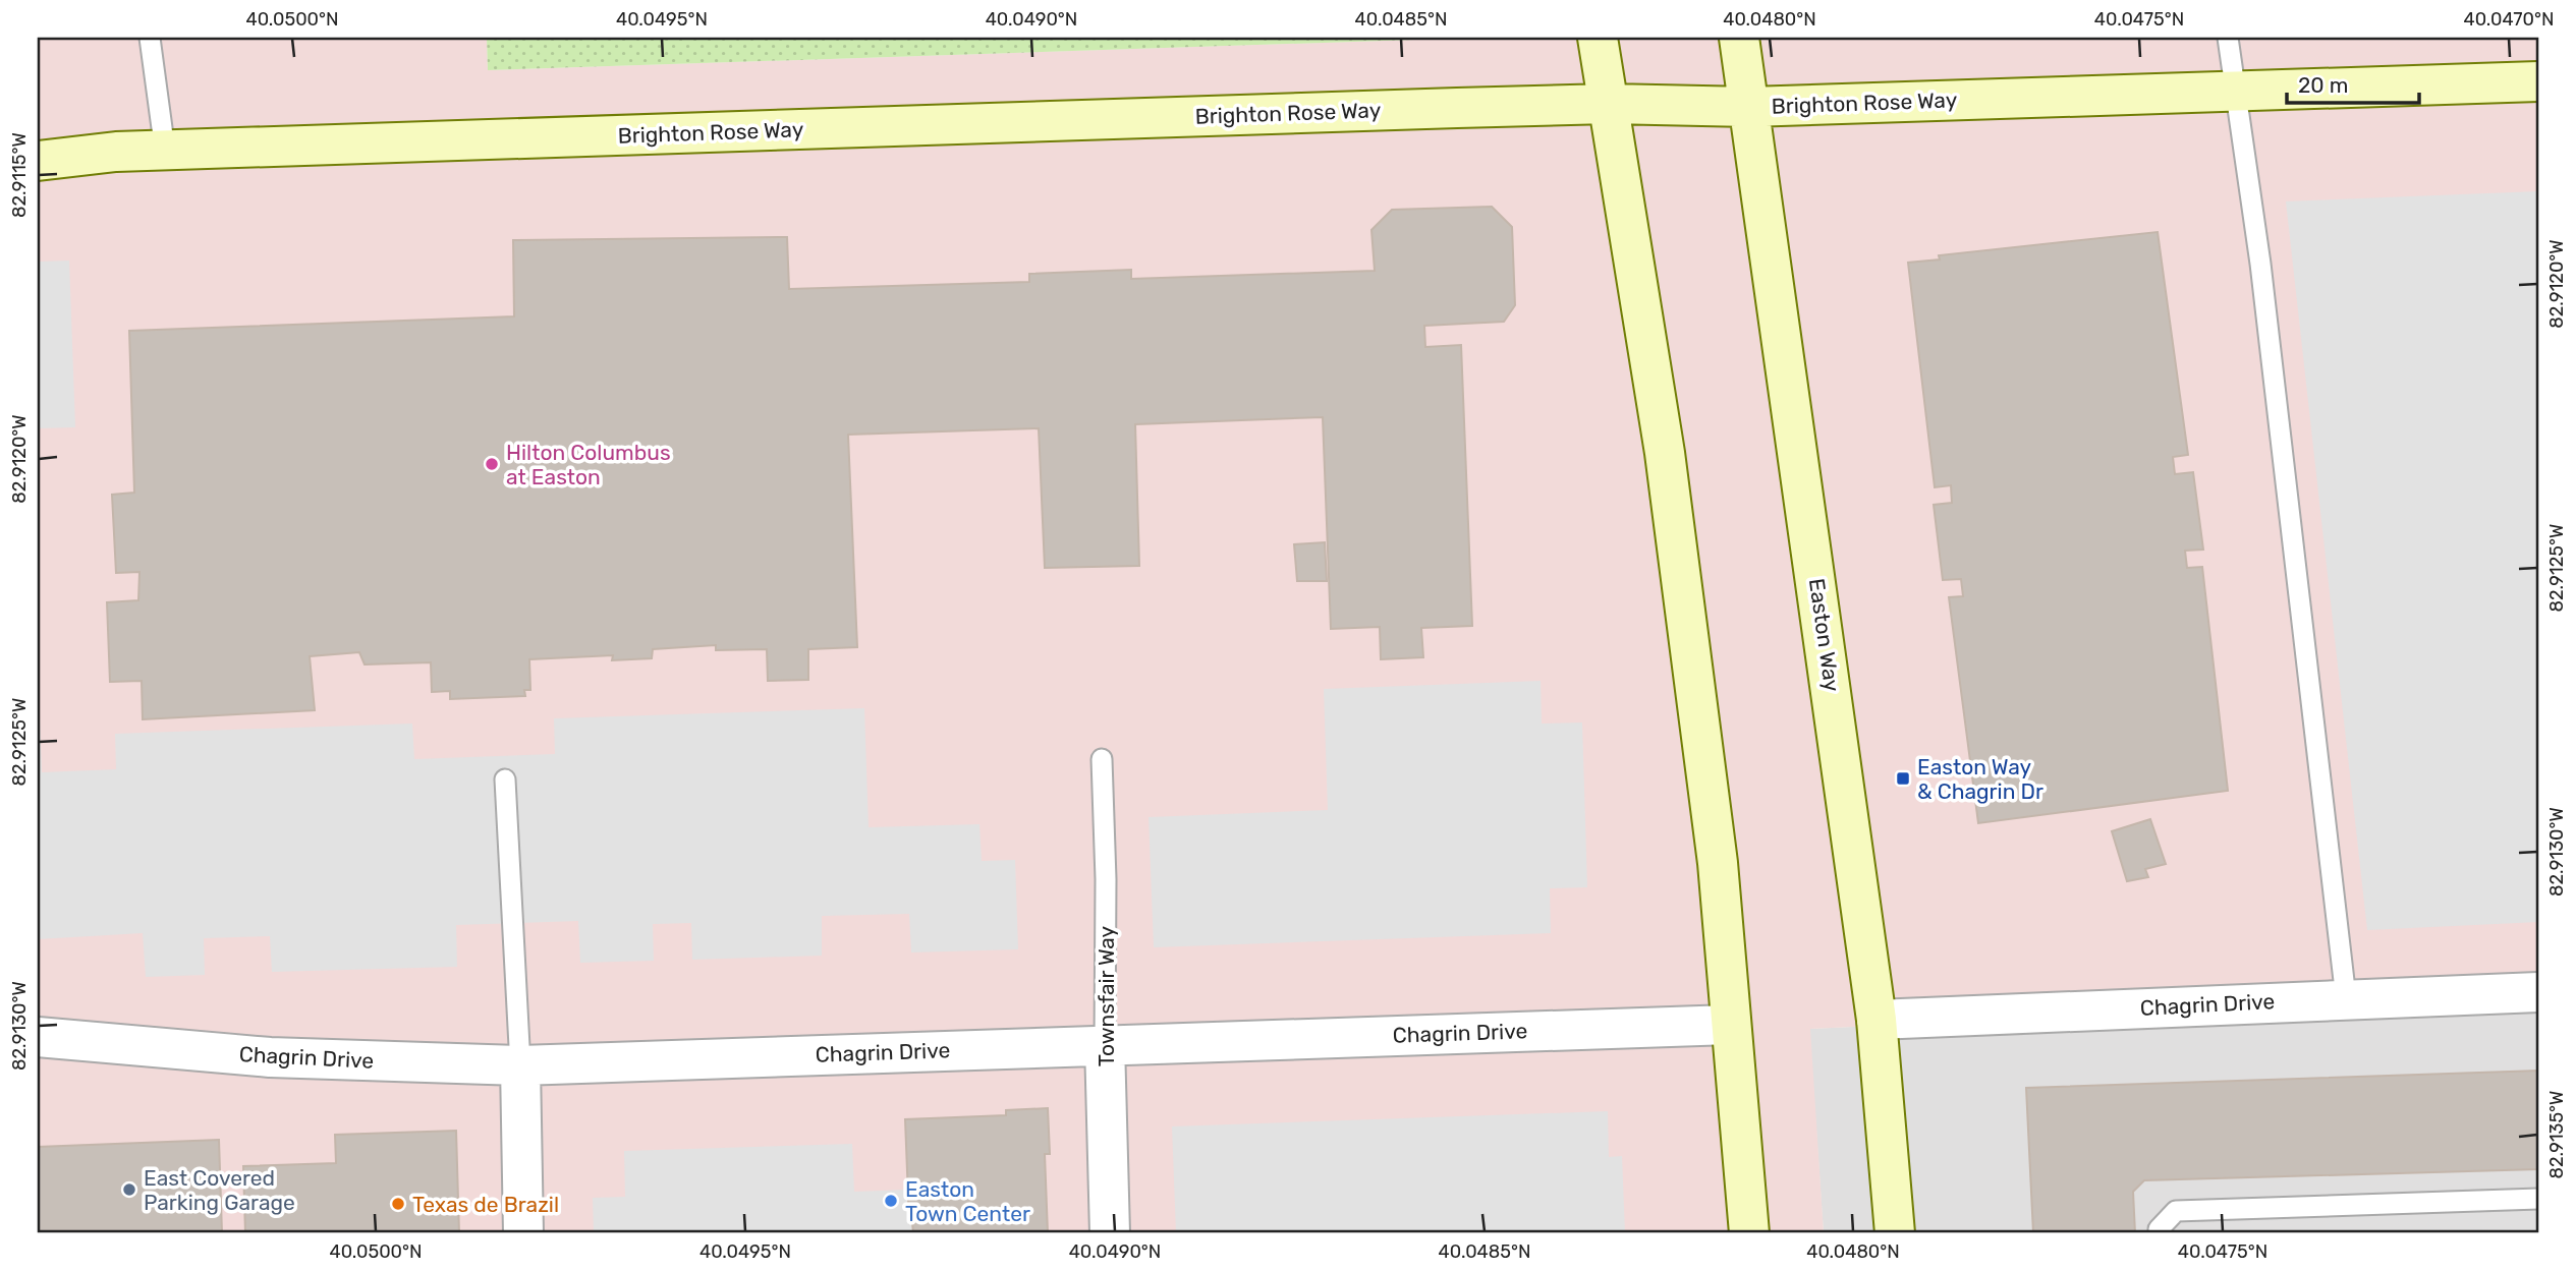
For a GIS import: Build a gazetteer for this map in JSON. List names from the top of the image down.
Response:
{
  "streets": {
    "street": [
      "Brighton Rose Way",
      "Easton Way",
      "Townsfair Way",
      "Chagrin Drive"
    ]
  },
  "crossings": [
    ["Brighton Rose Way", "Easton Way"],
    ["Easton Way", "Chagrin Drive"],
    ["Townsfair Way", "Chagrin Drive"]
  ],
  "places": {
    "other": [
      "Hilton Columbus at Easton",
      "East Covered Parking Garage",
      "Easton Town Center",
      "Texas de Brazil"
    ],
    "transit": ["Easton Way & Chagrin Dr"]
  },
  "scale_bar": "20 m",
  "coordinates": [
    "40.0500°N",
    "40.0495°N",
    "40.0490°N",
    "40.0485°N",
    "40.0480°N",
    "40.0475°N",
    "40.0470°N",
    "82.9115°W",
    "82.9120°W",
    "82.9125°W",
    "82.9130°W",
    "82.9135°W"
  ]
}
